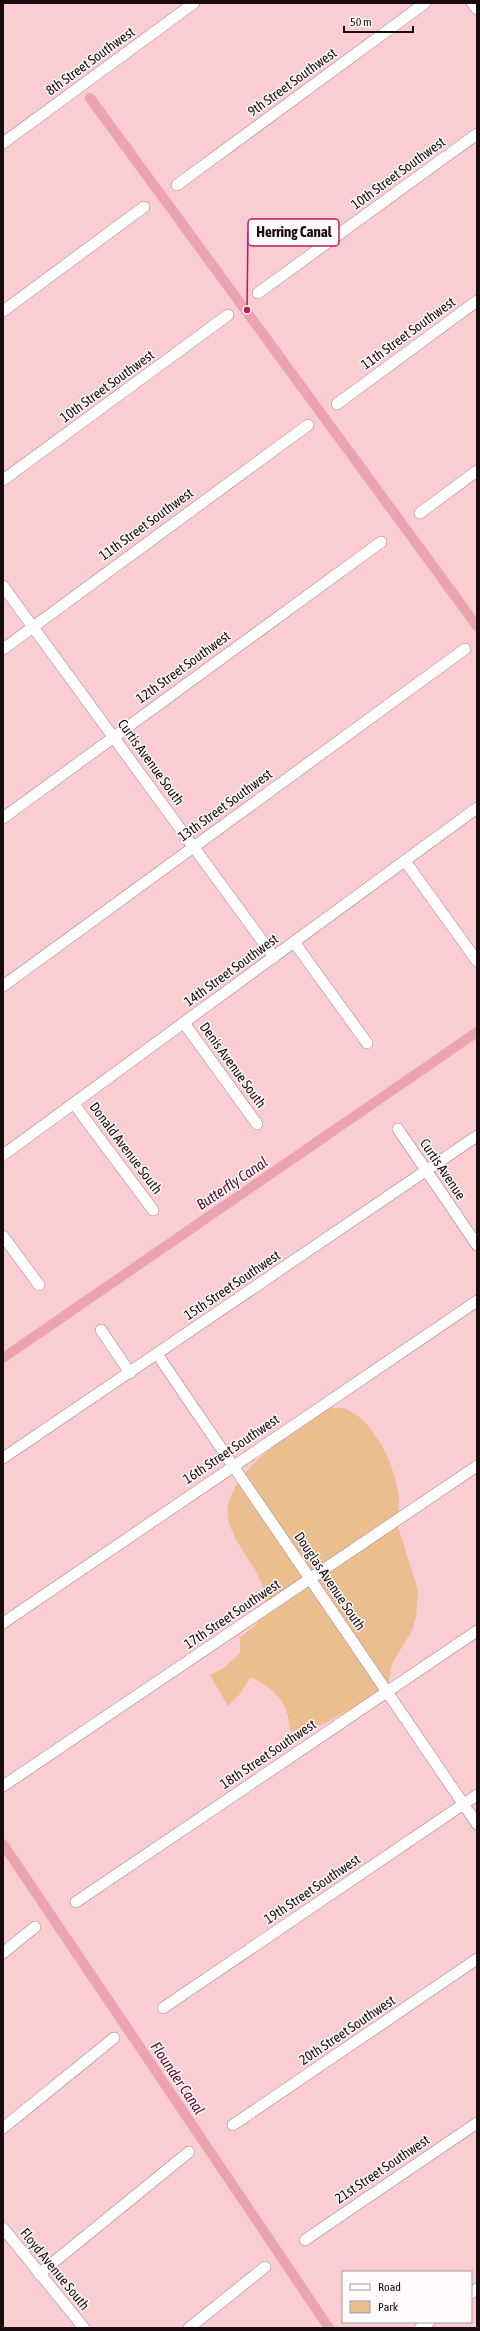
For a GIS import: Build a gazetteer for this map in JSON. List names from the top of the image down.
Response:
{
  "streets": {
    "street": [
      "8th Street Southwest",
      "9th Street Southwest",
      "10th Street Southwest",
      "11th Street Southwest",
      "12th Street Southwest",
      "Curtis Avenue South",
      "13th Street Southwest",
      "14th Street Southwest",
      "Denis Avenue South",
      "Donald Avenue South",
      "Curtis Avenue",
      "15th Street Southwest",
      "16th Street Southwest",
      "Douglas Avenue South",
      "17th Street Southwest",
      "18th Street Southwest",
      "19th Street Southwest",
      "20th Street Southwest",
      "21st Street Southwest",
      "Floyd Avenue South"
    ]
  },
  "crossings": [
    ["11th Street Southwest", "Curtis Avenue South"],
    ["12th Street Southwest", "Curtis Avenue South"],
    ["Curtis Avenue South", "13th Street Southwest"],
    ["Curtis Avenue South", "14th Street Southwest"],
    ["14th Street Southwest", "Denis Avenue South"],
    ["14th Street Southwest", "Donald Avenue South"],
    ["Curtis Avenue", "15th Street Southwest"],
    ["15th Street Southwest", "Douglas Avenue South"],
    ["16th Street Southwest", "Douglas Avenue South"],
    ["Douglas Avenue South", "17th Street Southwest"],
    ["Douglas Avenue South", "18th Street Southwest"],
    ["Douglas Avenue South", "19th Street Southwest"]
  ],
  "water": ["Butterfly Canal", "Flounder Canal"],
  "places": ["Herring Canal"],
  "legend": ["Road", "Park"],
  "scale_bar": "50 m"
}
